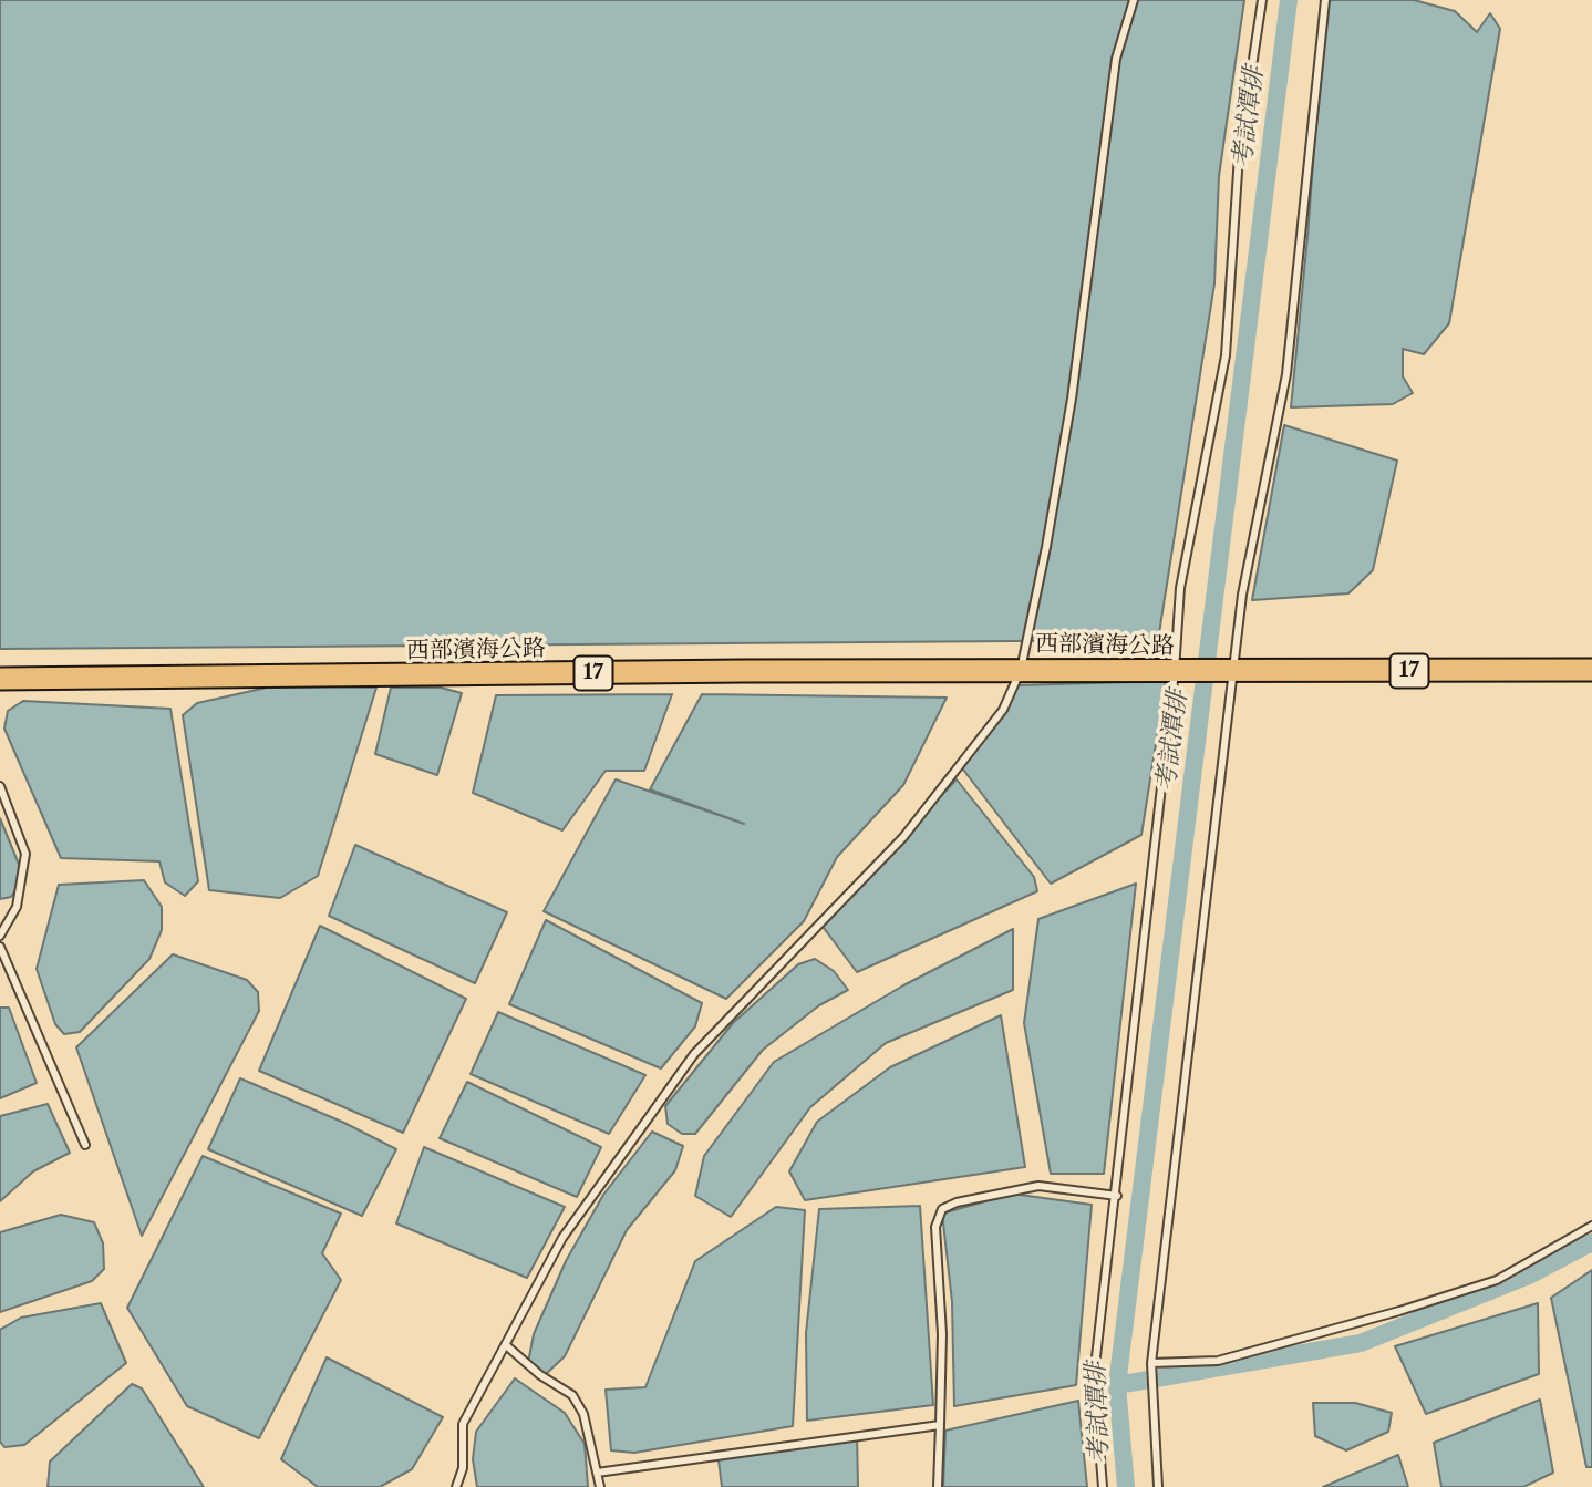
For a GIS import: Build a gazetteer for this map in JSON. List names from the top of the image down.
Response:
{
  "streets": {
    "main road": ["西部濱海公路", "17"]
  },
  "crossings": [
    ["西部濱海公路", "17"]
  ],
  "water": ["考試潭排"]
}
